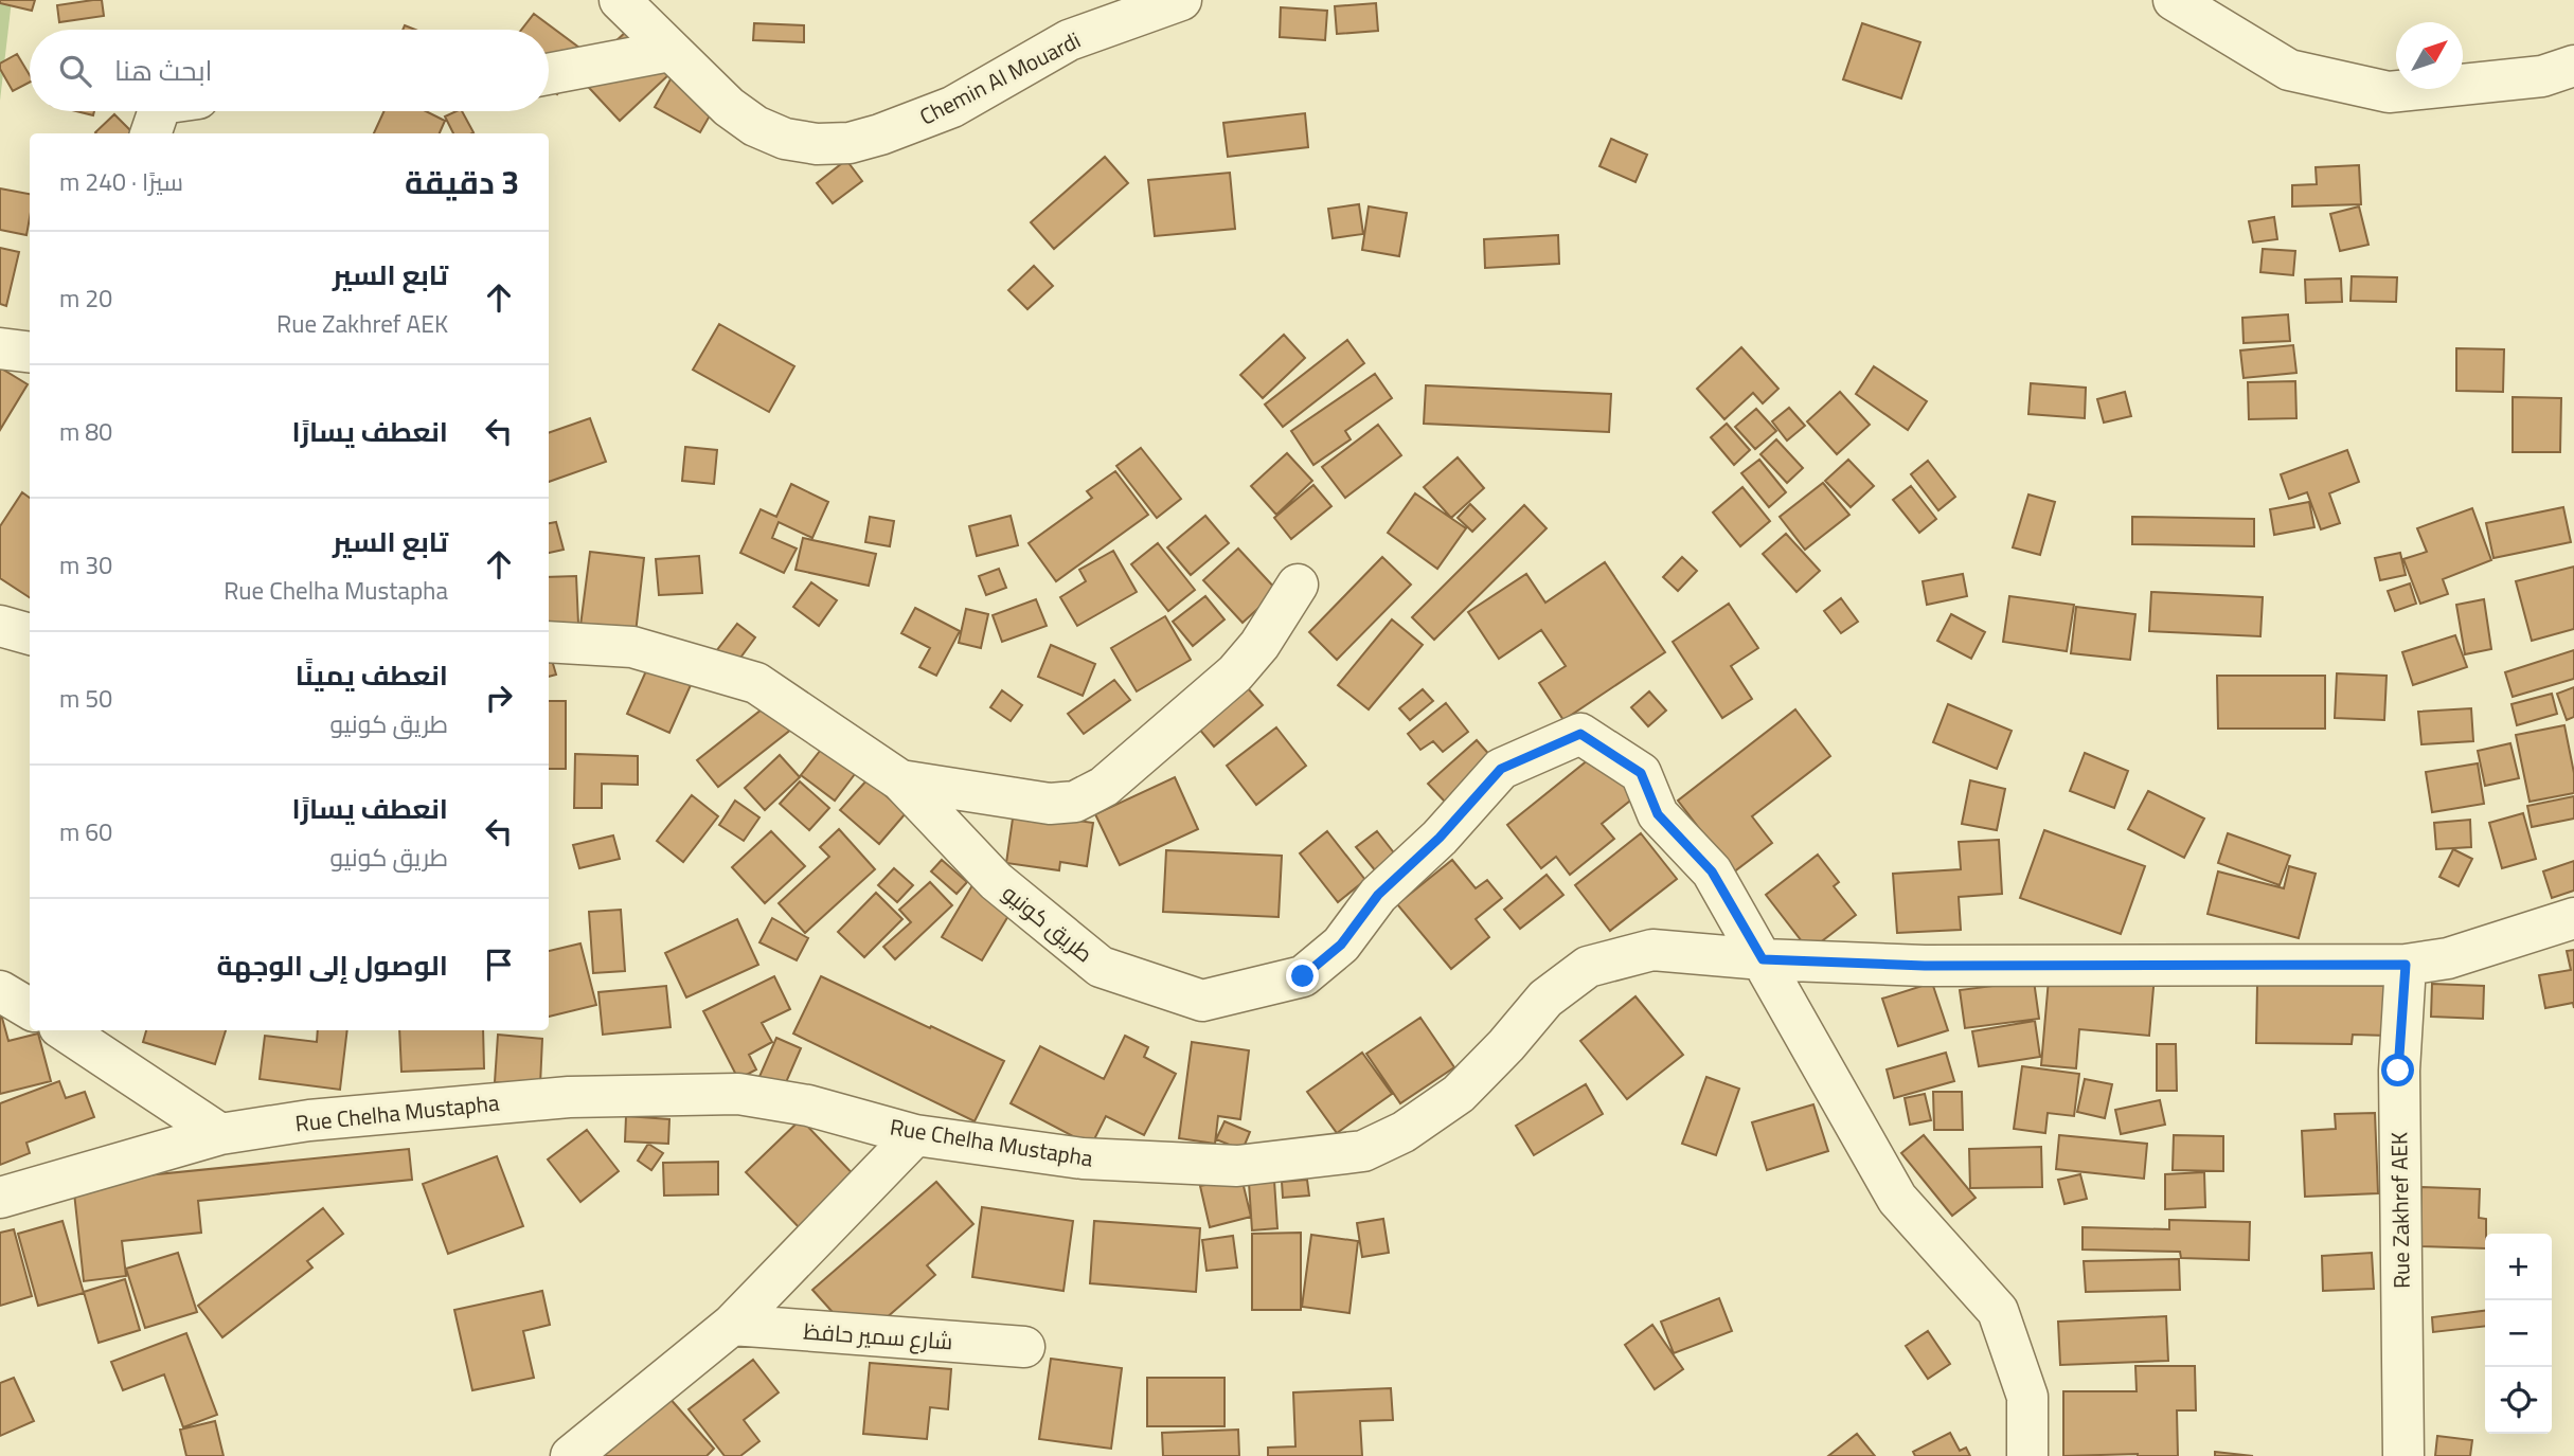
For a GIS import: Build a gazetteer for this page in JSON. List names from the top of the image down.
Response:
{
  "streets": {
    "street": [
      "Chemin Al Mouardi",
      "طريق كونيو",
      "Rue Chelha Mustapha",
      "Rue Zakhref AEK",
      "شارع سمير حافظ"
    ]
  },
  "crossings": [
    ["طريق كونيو", "Rue Chelha Mustapha"],
    ["Rue Chelha Mustapha", "Rue Zakhref AEK"]
  ],
  "north": "top right",
  "page": {
    "search": "ابحث هنا",
    "heading": ["3 دقيقة", "سيرًا · 240 m"],
    "list": [
      ["تابع السير", "Rue Zakhref AEK", "20 m"],
      ["انعطف يسارًا", "80 m"],
      ["تابع السير", "Rue Chelha Mustapha", "30 m"],
      ["انعطف يمينًا", "طريق كونيو", "50 m"],
      ["انعطف يسارًا", "طريق كونيو", "60 m"],
      "الوصول إلى الوجهة"
    ],
    "map_buttons": ["+", "−"]
  }
}
